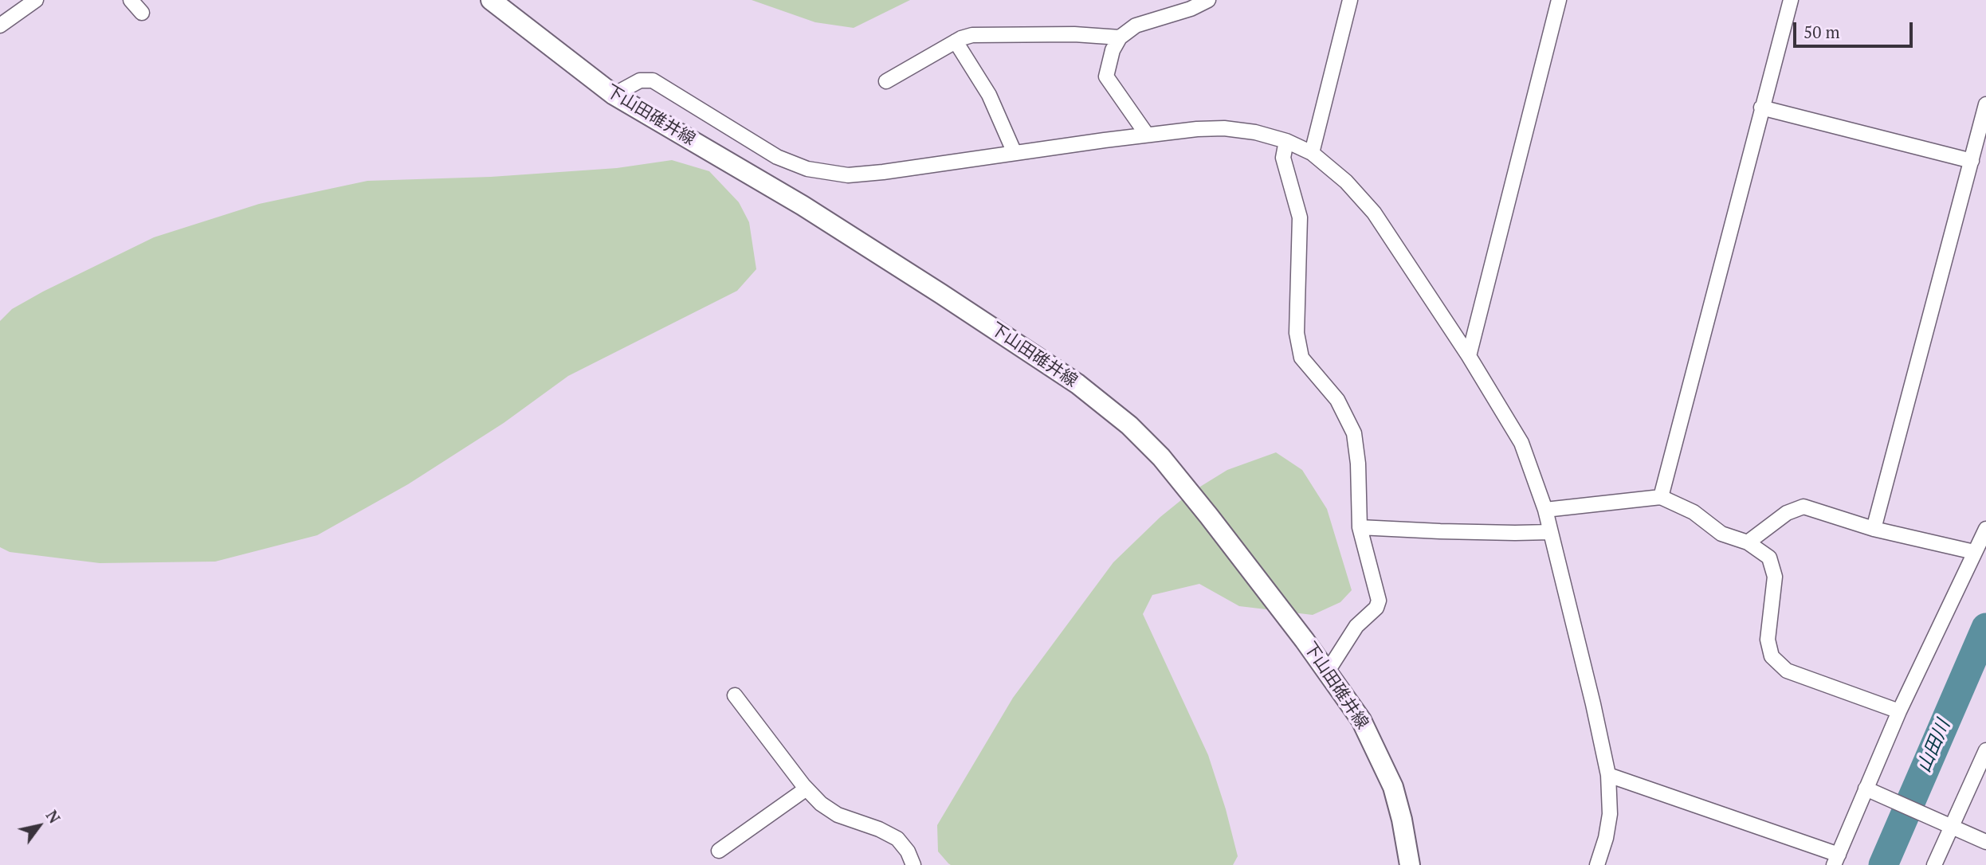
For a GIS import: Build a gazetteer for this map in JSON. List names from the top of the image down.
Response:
{
  "streets": {
    "main road": ["下山田碓井線"]
  },
  "water": ["山田川"],
  "scale_bar": "50 m",
  "north": "top right"
}
